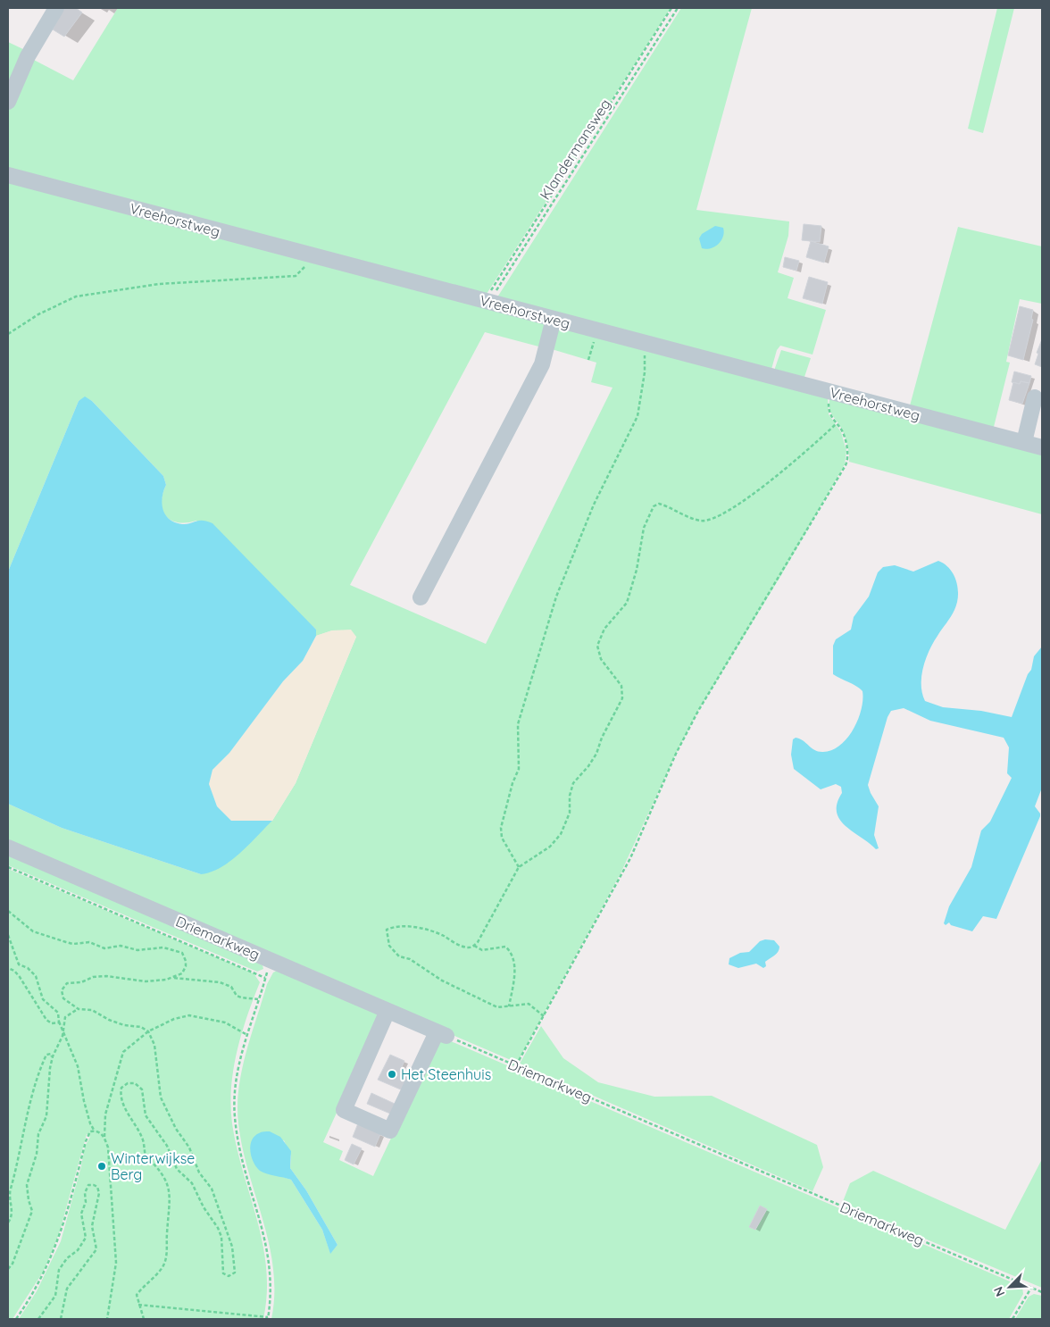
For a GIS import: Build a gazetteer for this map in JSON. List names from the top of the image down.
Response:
{
  "streets": {
    "street": ["Vreehorstweg", "Driemarkweg"],
    "path": ["Klandermansweg"]
  },
  "crossings": [
    ["Klandermansweg", "Vreehorstweg"]
  ],
  "places": ["Het Steenhuis", "Winterwijkse Berg"],
  "north": "bottom left"
}
